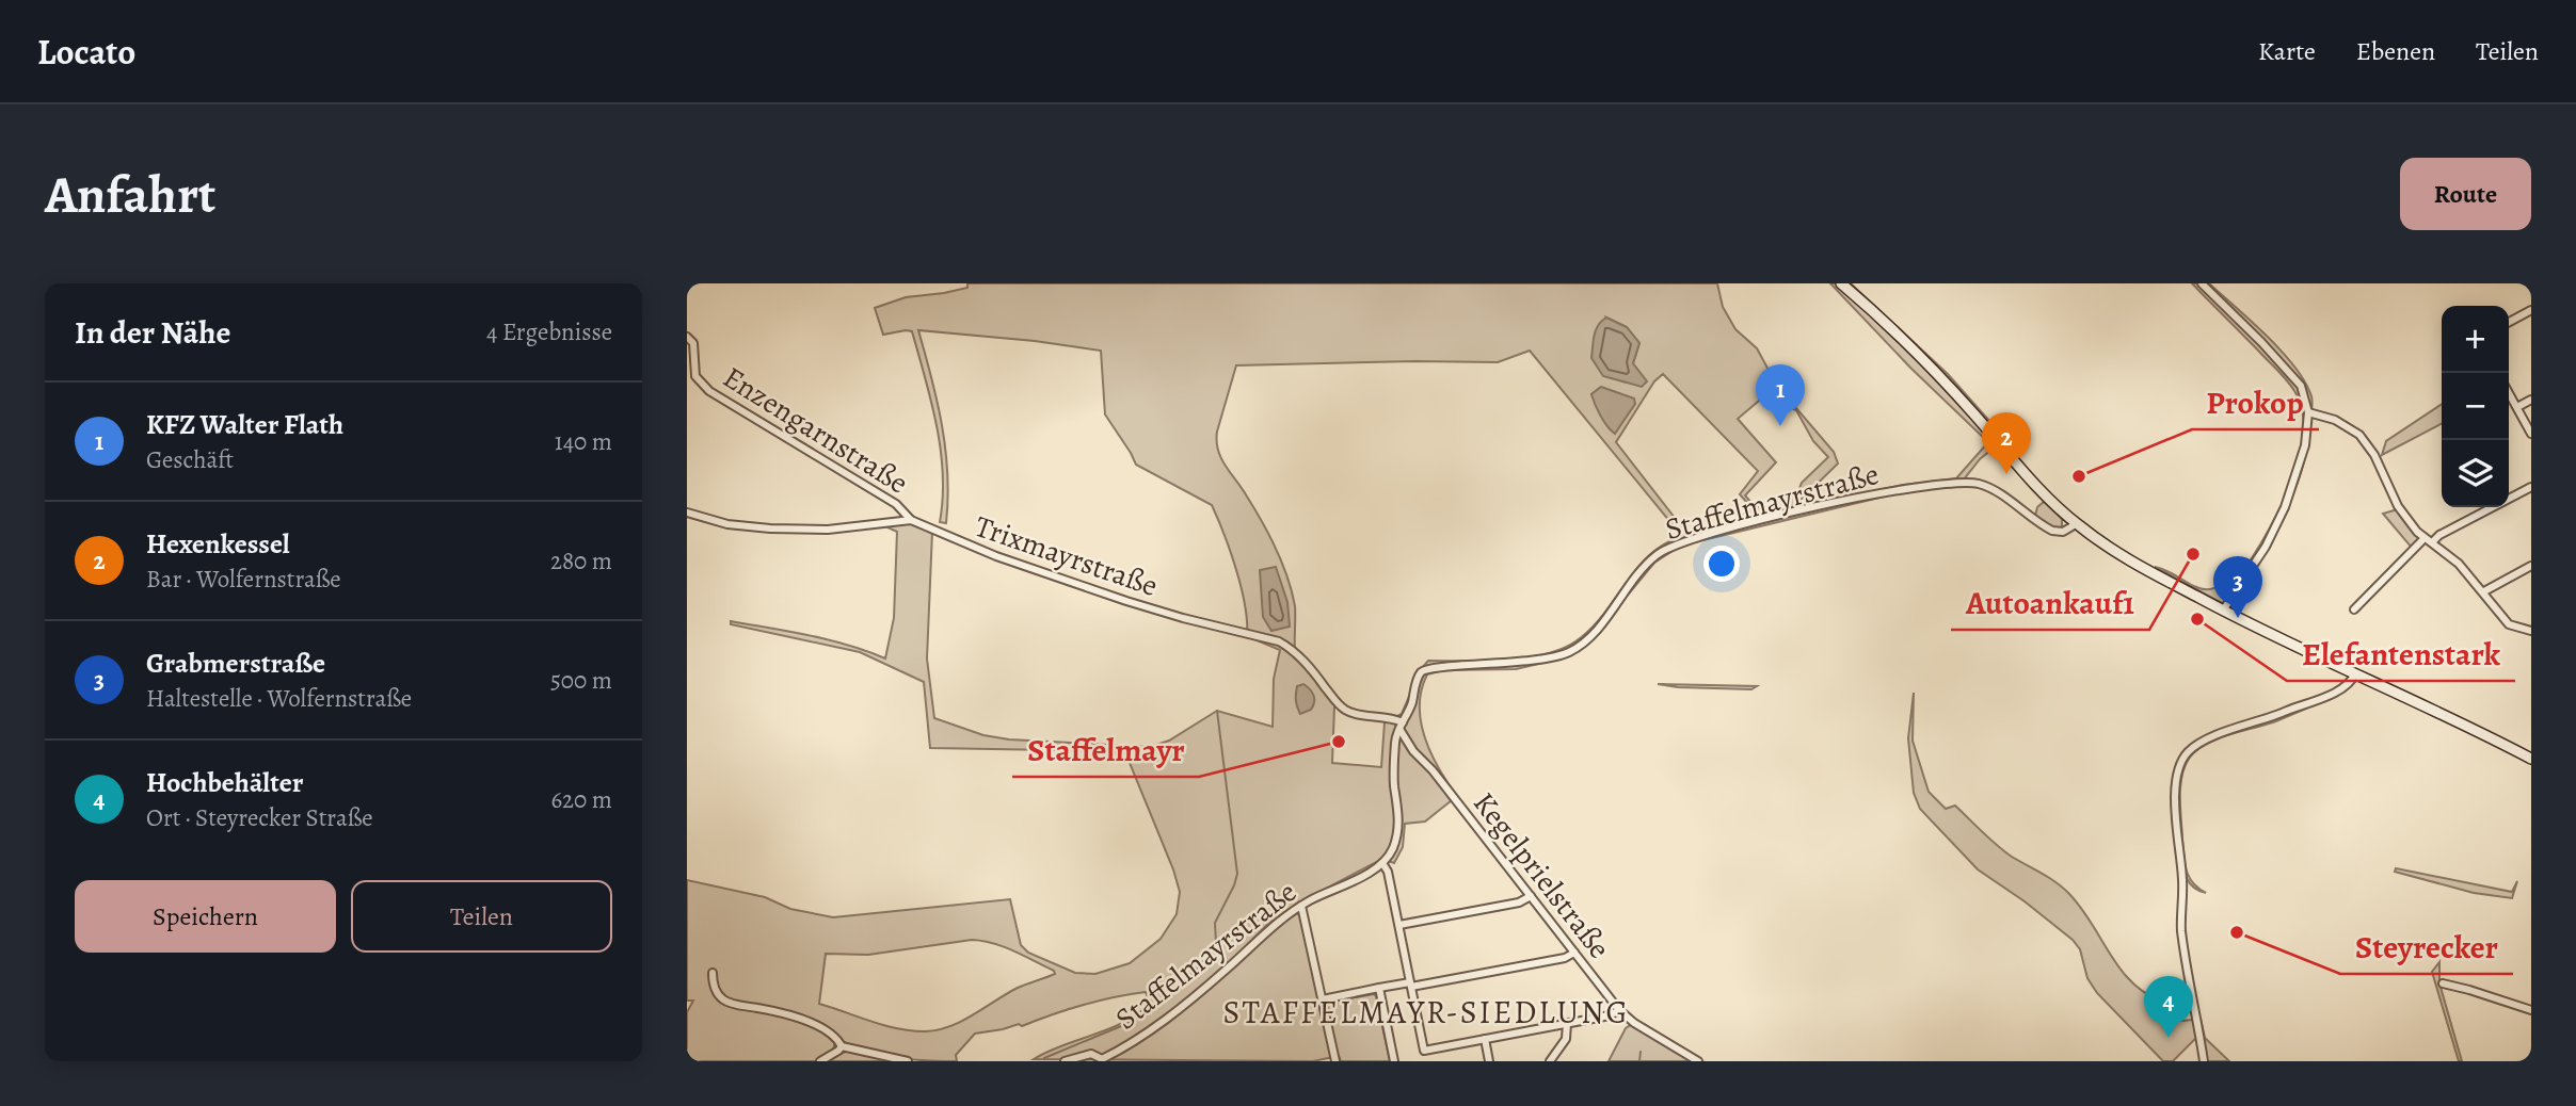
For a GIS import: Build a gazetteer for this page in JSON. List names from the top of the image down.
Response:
{
  "streets": {
    "street": [
      "Enzengarnstraße",
      "Staffelmayrstraße",
      "Trixmayrstraße",
      "Kegelprielstraße"
    ]
  },
  "crossings": [
    ["Enzengarnstraße", "Trixmayrstraße"],
    ["Staffelmayrstraße", "Trixmayrstraße"],
    ["Staffelmayrstraße", "Kegelprielstraße"],
    ["Trixmayrstraße", "Kegelprielstraße"]
  ],
  "districts": ["STAFFELMAYR-SIEDLUNG"],
  "places": [
    "Prokop",
    "Autoankauf1",
    "Elefantenstark",
    "Staffelmayr",
    "Steyrecker"
  ],
  "page": {
    "header": "Locato",
    "nav": ["Karte", "Ebenen", "Teilen"],
    "buttons": [
      "Route",
      ["Speichern", "Teilen"]
    ],
    "title": "Anfahrt",
    "heading": ["In der Nähe", "4 Ergebnisse"],
    "map_buttons": ["+", "−"],
    "pins": [
      "1",
      "2",
      "3",
      "4"
    ],
    "list": [
      {
        "mark": "1",
        "name": "KFZ Walter Flath",
        "note": "Geschäft",
        "value": "140 m"
      },
      {
        "mark": "2",
        "name": "Hexenkessel",
        "note": "Bar · Wolfernstraße",
        "value": "280 m"
      },
      {
        "mark": "3",
        "name": "Grabmerstraße",
        "note": "Haltestelle · Wolfernstraße",
        "value": "500 m"
      },
      {
        "mark": "4",
        "name": "Hochbehälter",
        "note": "Ort · Steyrecker Straße",
        "value": "620 m"
      }
    ]
  }
}
